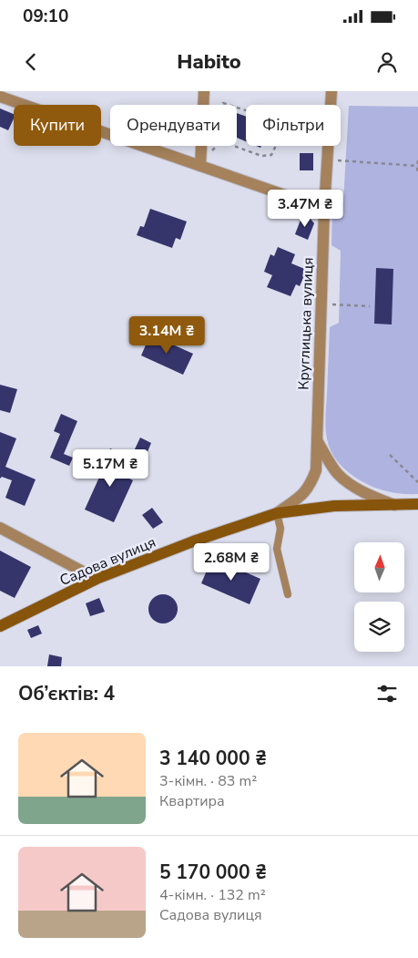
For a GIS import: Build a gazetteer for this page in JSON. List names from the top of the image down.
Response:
{
  "streets": {
    "street": ["Круглицька вулиця", "Садова вулиця"]
  },
  "crossings": [
    ["Круглицька вулиця", "Садова вулиця"]
  ],
  "north": "top",
  "page": {
    "status": "09:10",
    "header": "Habito",
    "chip": ["Купити", "Орендувати", "Фільтри"],
    "price": [
      "3.47M ₴",
      "3.14M ₴",
      "5.17M ₴",
      "2.68M ₴"
    ],
    "heading": "Об’єктів: 4",
    "list": [
      {
        "name": "3 140 000 ₴",
        "note": "3-кімн. · 83 m² · Квартира"
      },
      {
        "name": "5 170 000 ₴",
        "note": "4-кімн. · 132 m² · Садова вулиця"
      }
    ]
  }
}
